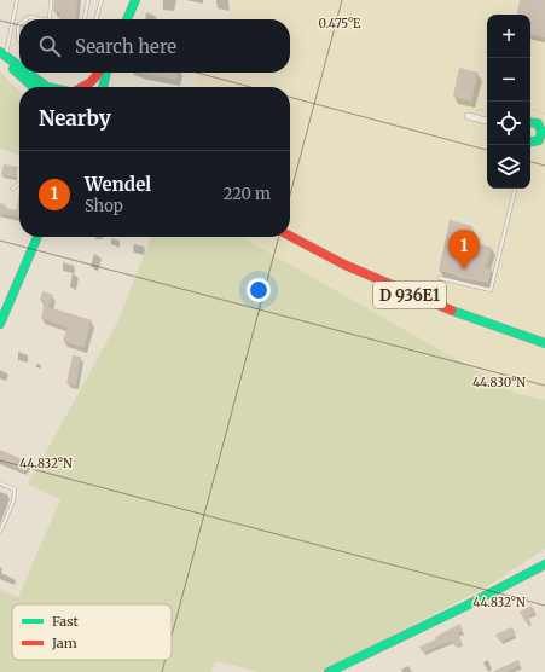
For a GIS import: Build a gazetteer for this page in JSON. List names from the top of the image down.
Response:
{
  "streets": {
    "main road": ["D 936E1"]
  },
  "legend": ["Fast", "Jam"],
  "page": {
    "map_buttons": ["+", "−"],
    "search": "Search here",
    "heading": "Nearby",
    "list": [
      {
        "mark": "1",
        "name": "Wendel",
        "note": "Shop",
        "value": "220 m"
      }
    ],
    "pins": "1"
  },
  "coordinates": ["0.475°E", "44.830°N", "44.832°N"]
}
